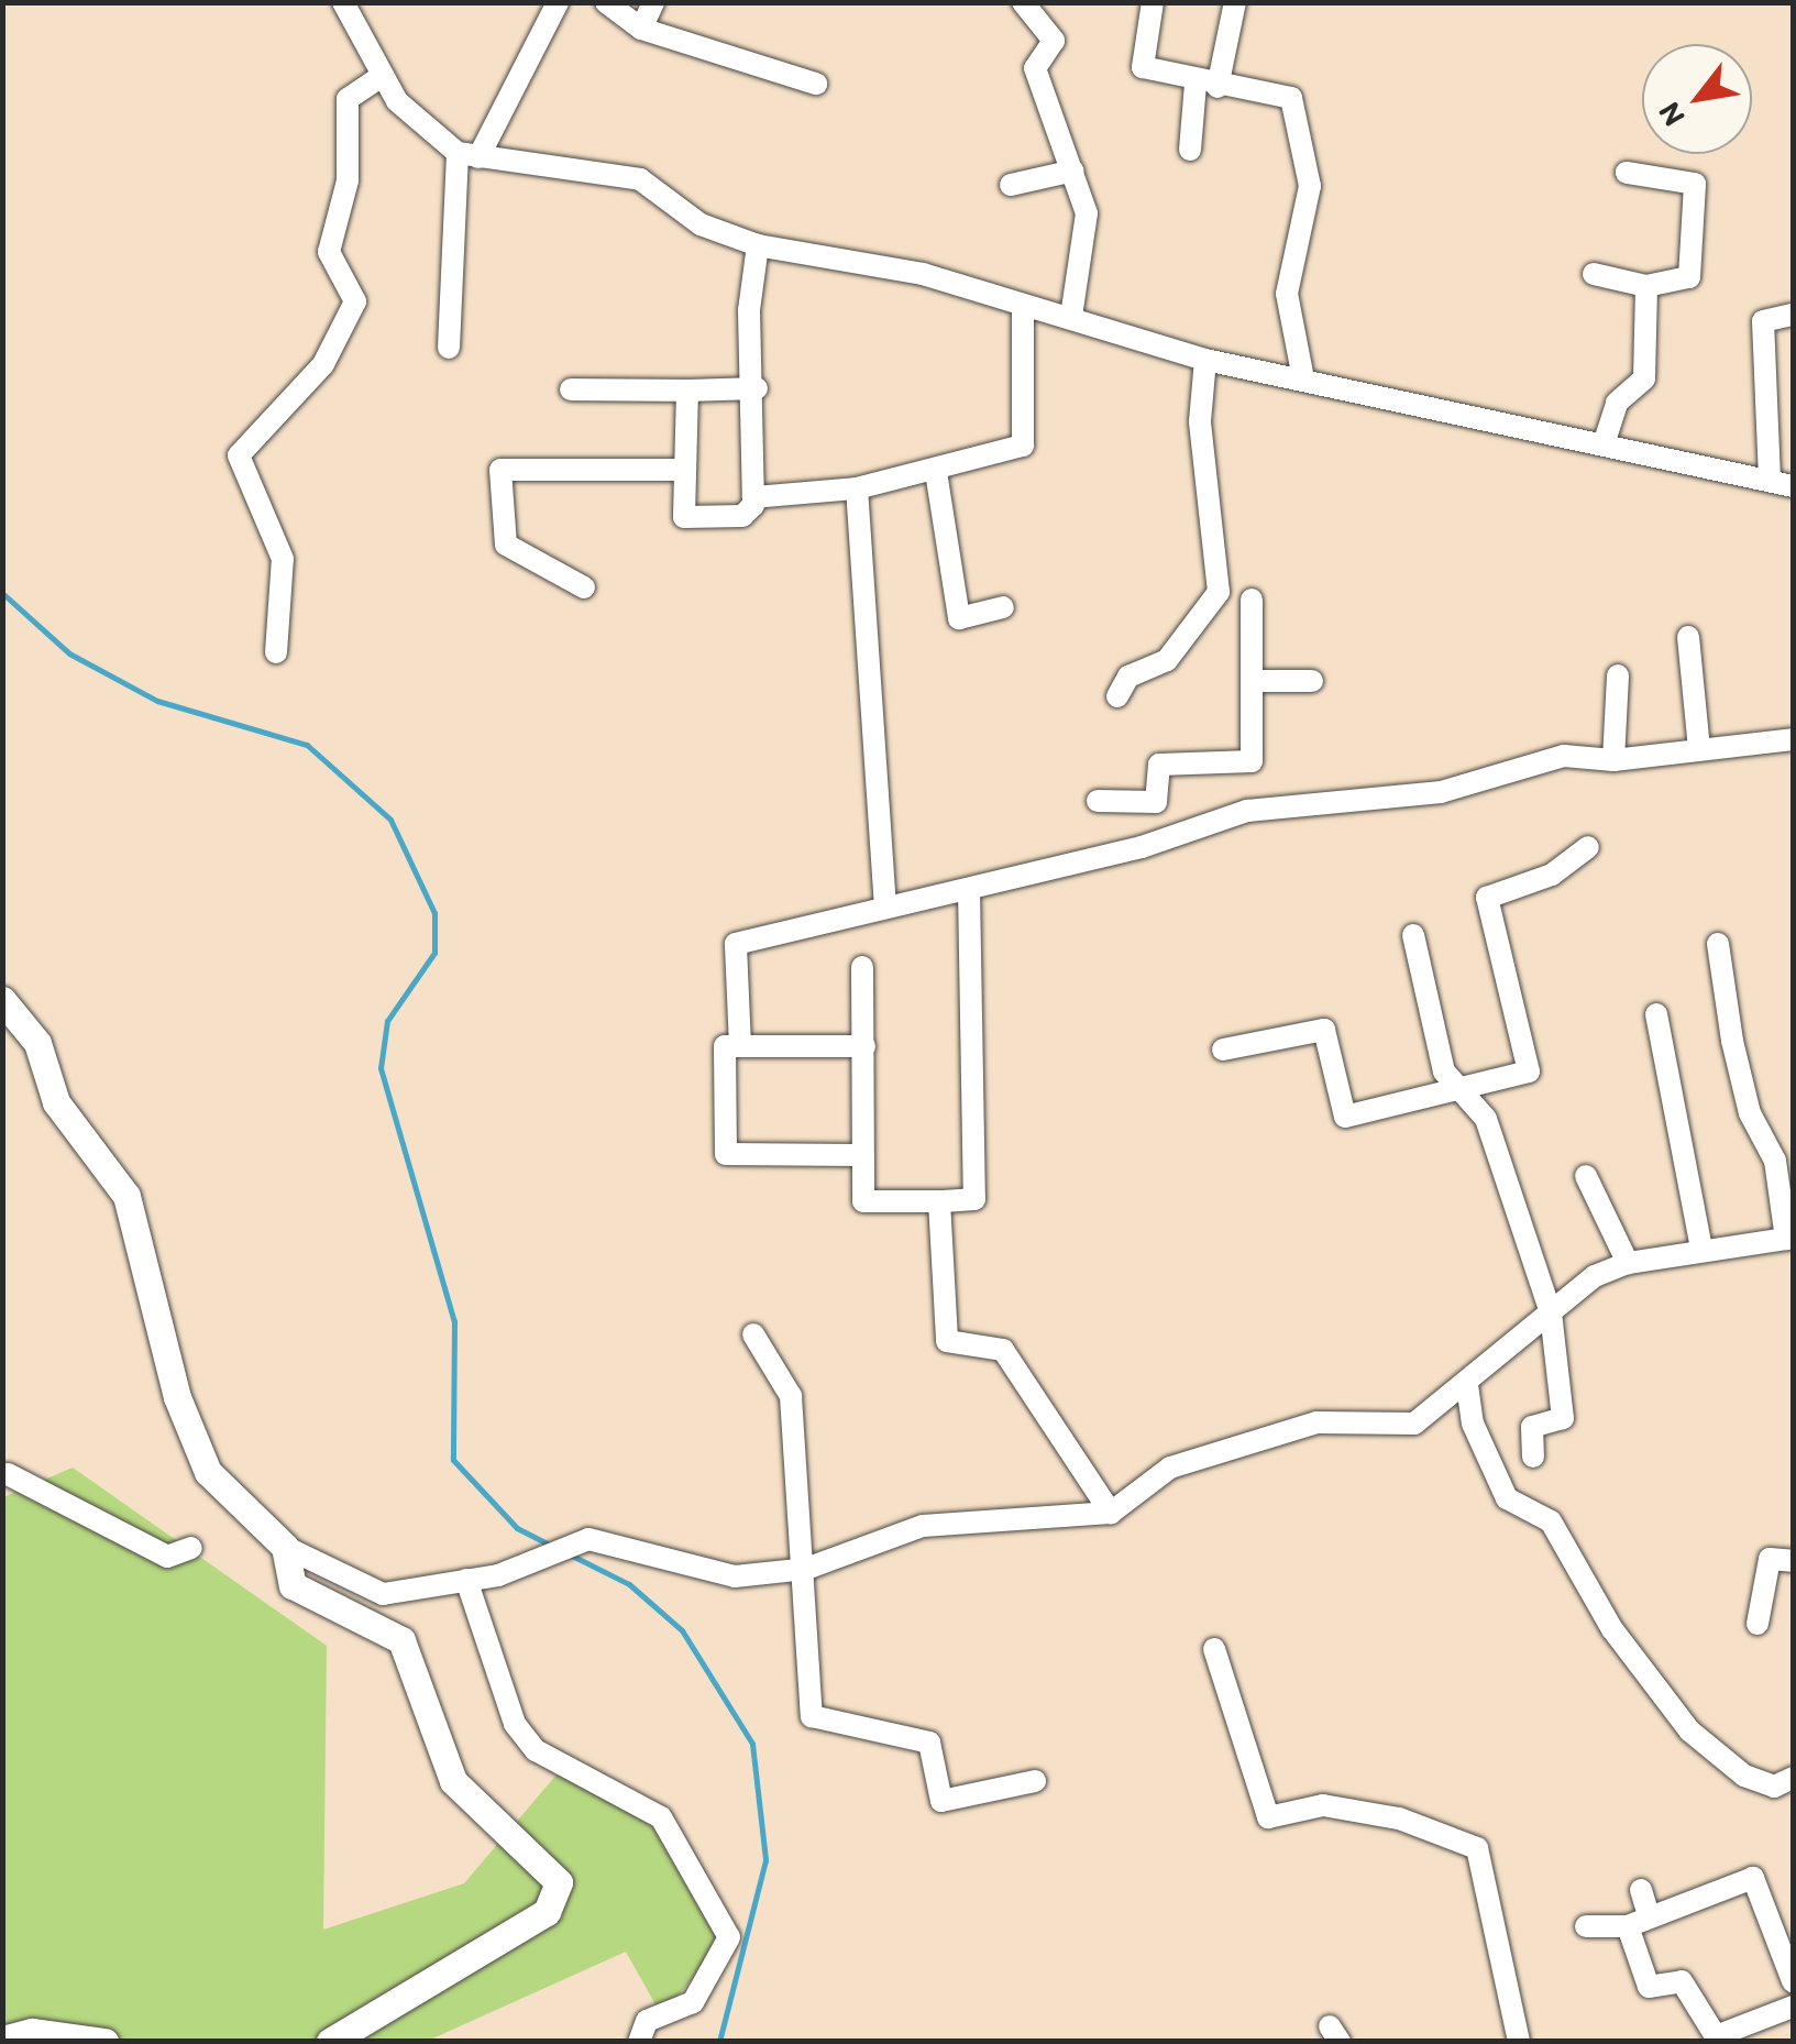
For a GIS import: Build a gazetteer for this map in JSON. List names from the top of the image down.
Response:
{
  "north": "bottom left"
}
